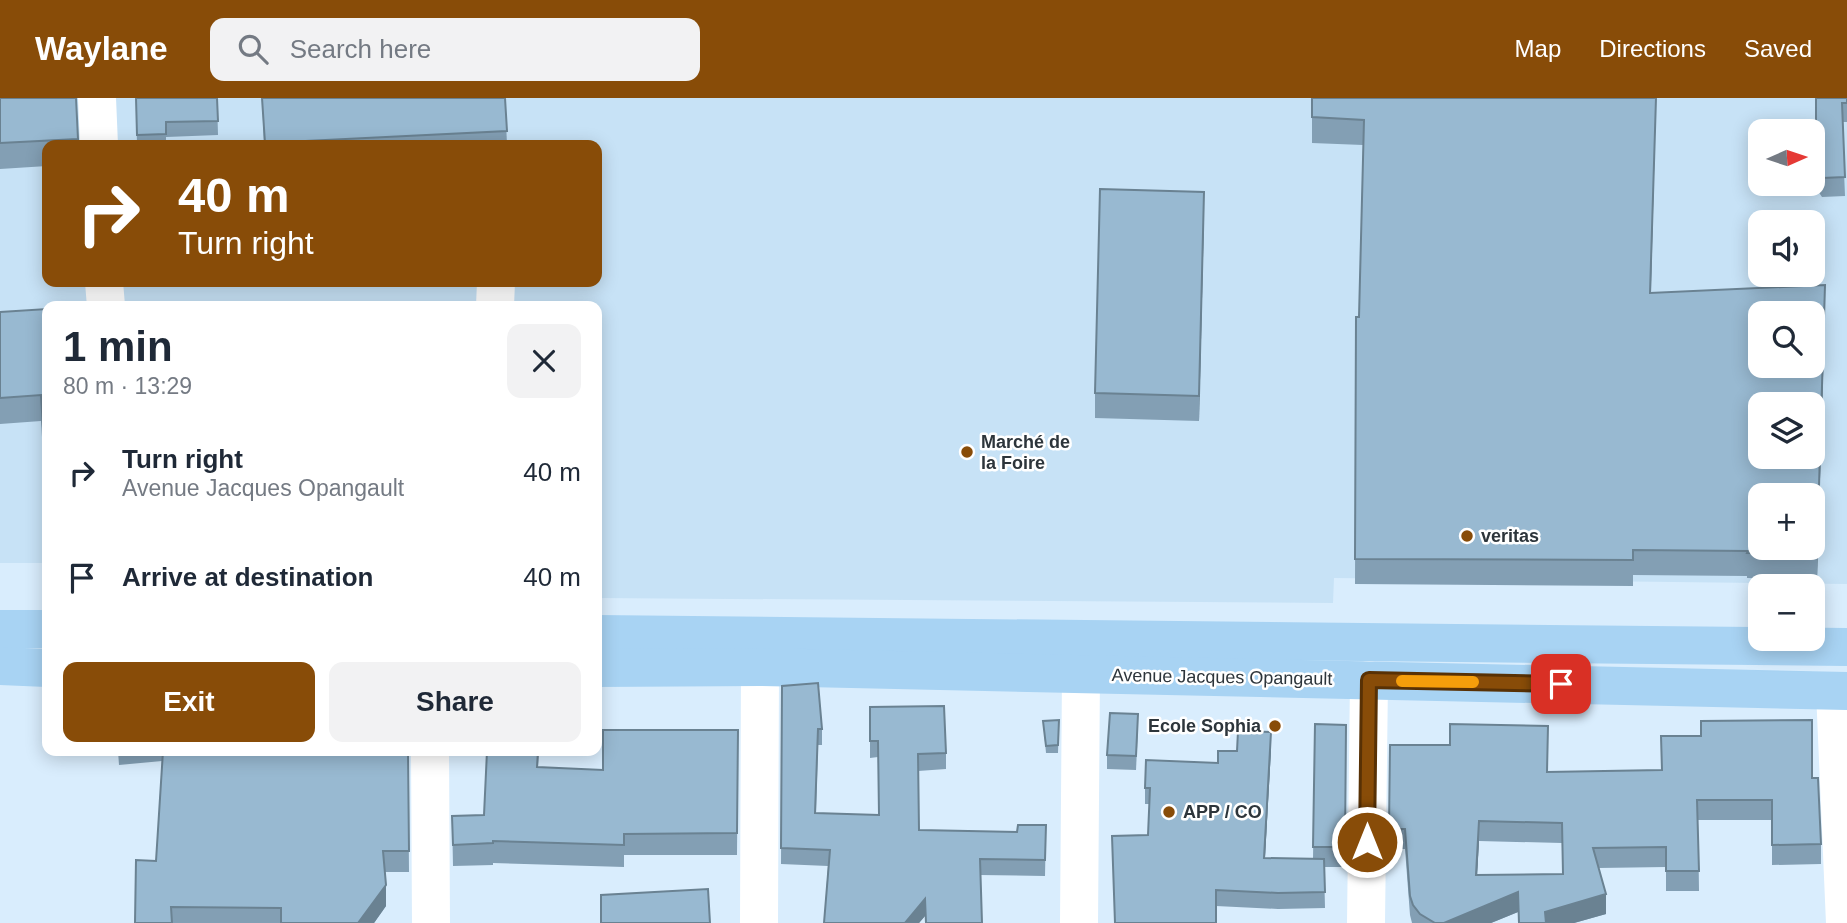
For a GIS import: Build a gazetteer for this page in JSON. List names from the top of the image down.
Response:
{
  "streets": {
    "highway": ["Avenue Jacques Opangault"]
  },
  "places": [
    "Marché de la Foire",
    "veritas",
    "Ecole Sophia",
    "APP / CO"
  ],
  "north": "right",
  "page": {
    "header": "Waylane",
    "search": "Search here",
    "nav": ["Map", "Directions", "Saved"],
    "map_buttons": ["+", "−"],
    "turn": ["40 m", "Turn right"],
    "heading": ["1 min", "80 m · 13:29"],
    "list": [
      {
        "name": "Turn right",
        "note": "Avenue Jacques Opangault",
        "value": "40 m"
      },
      {
        "name": "Arrive at destination",
        "value": "40 m"
      }
    ],
    "buttons": ["Exit", "Share"]
  }
}
